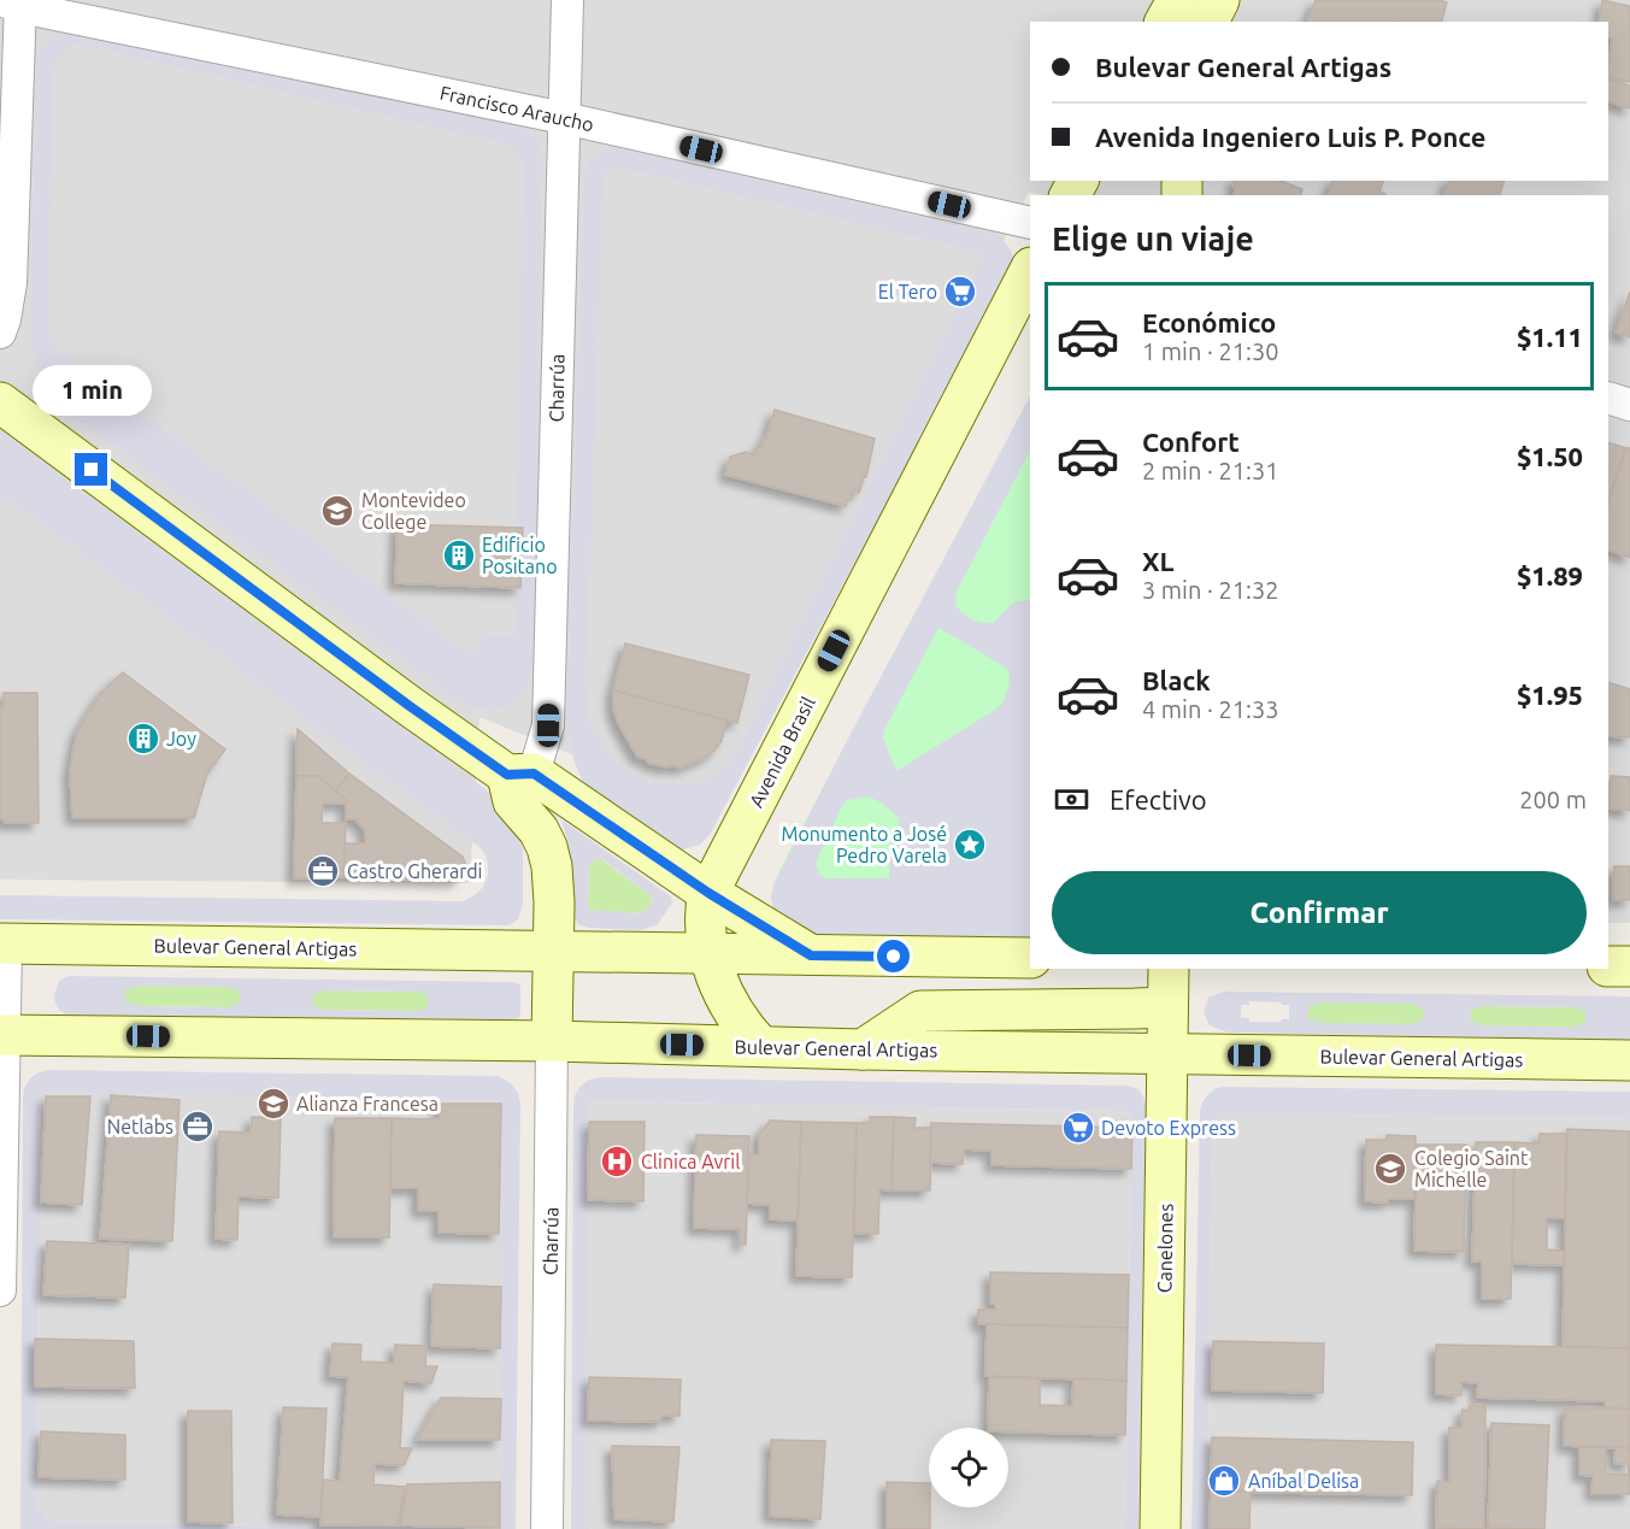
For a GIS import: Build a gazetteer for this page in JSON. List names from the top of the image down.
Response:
{
  "streets": {
    "main road": [
      "Charrúa",
      "Avenida Brasil",
      "Bulevar General Artigas",
      "Canelones"
    ],
    "street": ["Francisco Araucho"]
  },
  "crossings": [
    ["Francisco Araucho", "Charrúa"],
    ["Charrúa", "Bulevar General Artigas"],
    ["Avenida Brasil", "Bulevar General Artigas"],
    ["Bulevar General Artigas", "Canelones"]
  ],
  "places": {
    "supermarket": ["El Tero", "Devoto Express"],
    "school or university": ["Montevideo College", "Alianza Francesa", "Colegio Saint Michelle"],
    "building": ["Edificio Positano", "Joy"],
    "place": ["Monumento a José Pedro Varela"],
    "office": ["Castro Gherardi", "Netlabs"],
    "hospital": ["Clinica Avril"],
    "shop": ["Aníbal Delisa"]
  },
  "page": {
    "banner": ["Bulevar General Artigas", "Avenida Ingeniero Luis P. Ponce"],
    "heading": "Elige un viaje",
    "list": [
      {
        "name": "Económico",
        "note": "1 min · 21:30",
        "value": "$1.11"
      },
      {
        "name": "Confort",
        "note": "2 min · 21:31",
        "value": "$1.50"
      },
      {
        "name": "XL",
        "note": "3 min · 21:32",
        "value": "$1.89"
      },
      {
        "name": "Black",
        "note": "4 min · 21:33",
        "value": "$1.95"
      }
    ],
    "bubble": "1 min",
    "pay": ["Efectivo", "200 m"],
    "buttons": "Confirmar"
  }
}
